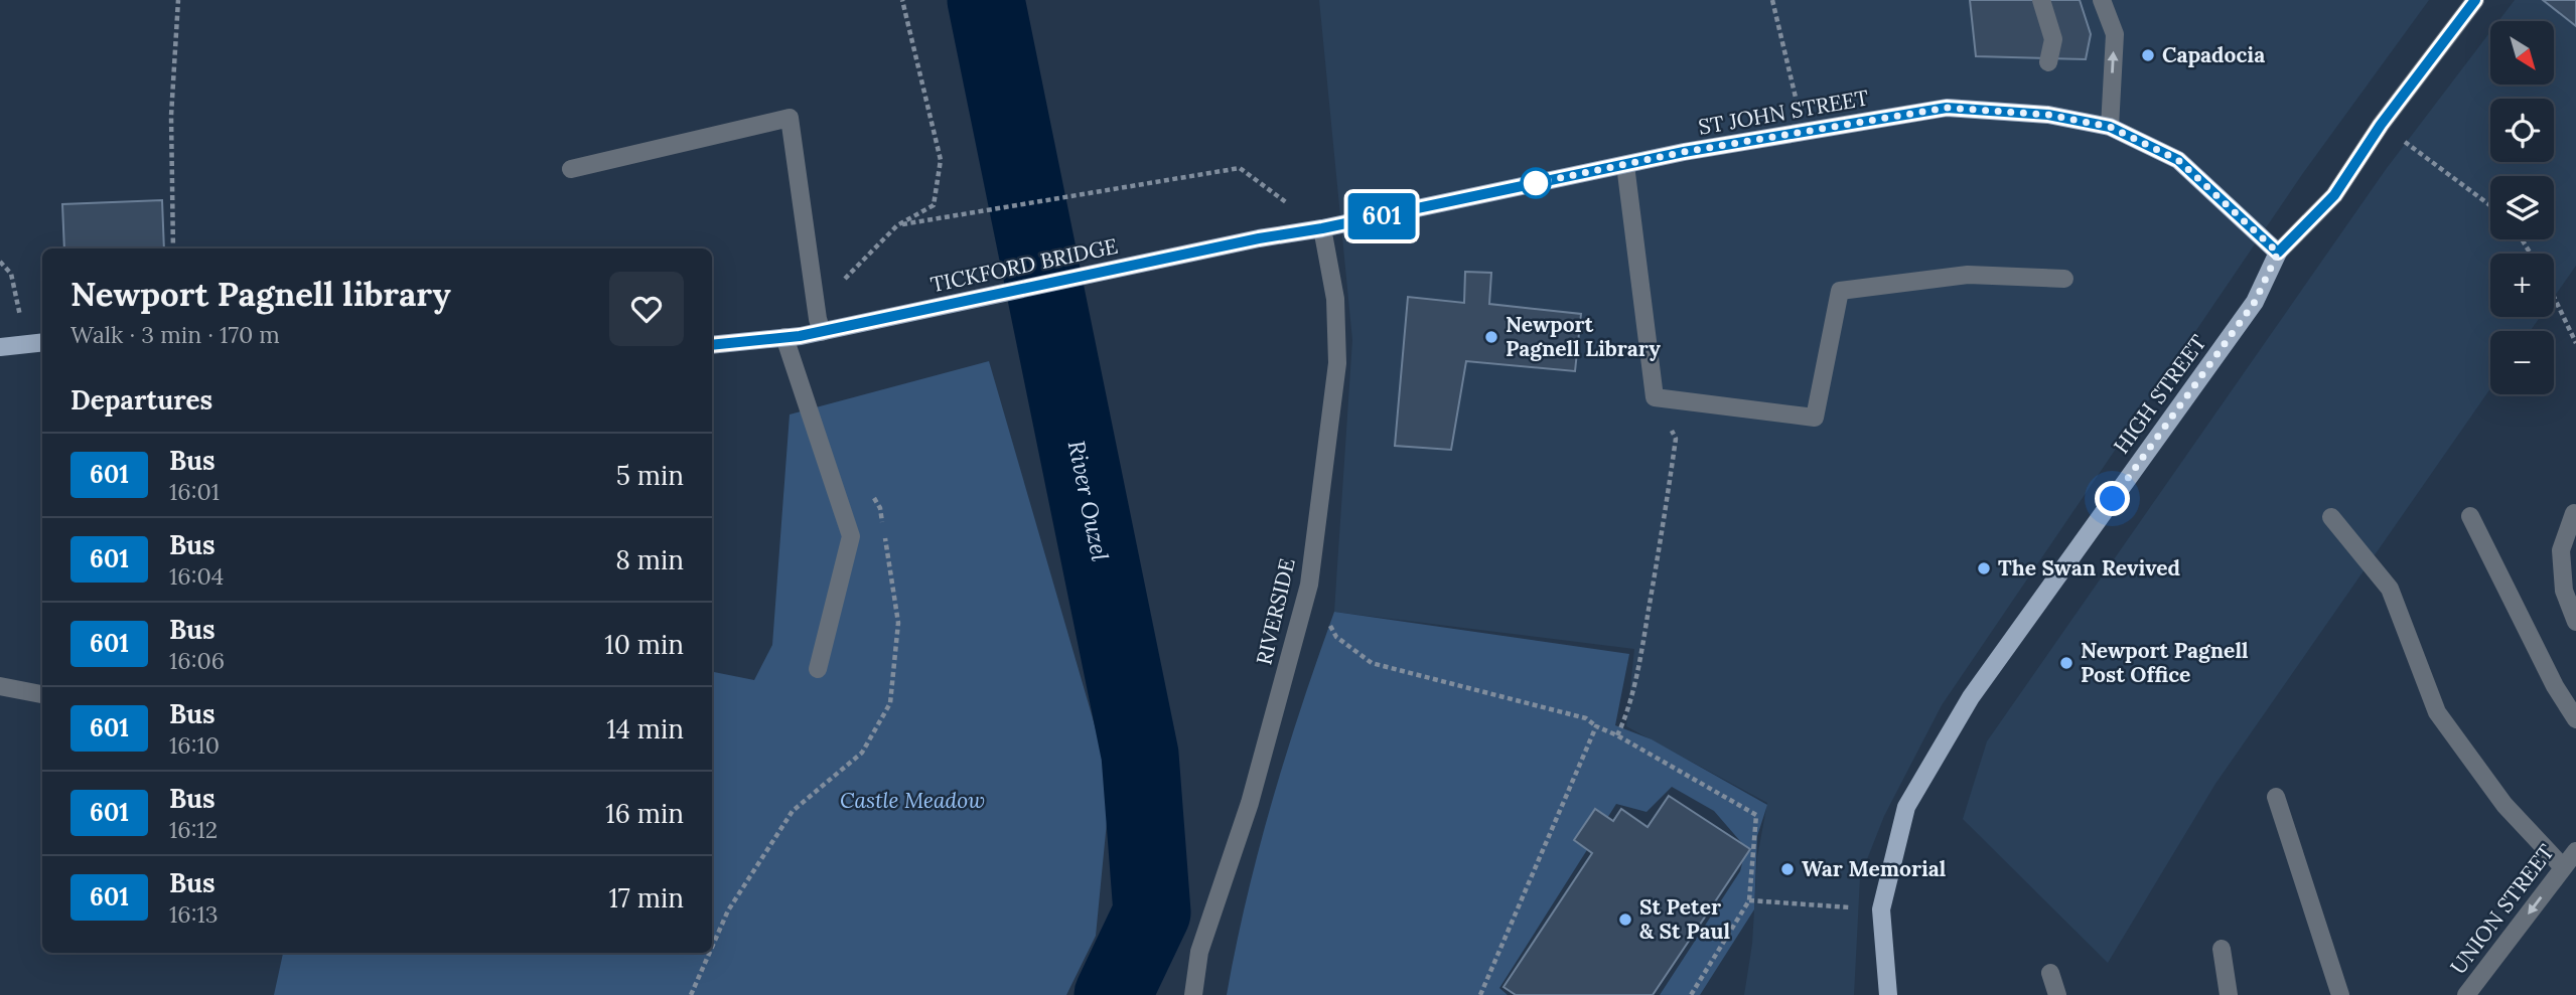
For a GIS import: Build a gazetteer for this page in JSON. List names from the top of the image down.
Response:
{
  "streets": {
    "main road": ["ST JOHN STREET", "TICKFORD BRIDGE", "HIGH STREET"],
    "street": ["RIVERSIDE", "UNION STREET"]
  },
  "crossings": [
    ["ST JOHN STREET", "TICKFORD BRIDGE"],
    ["ST JOHN STREET", "HIGH STREET"],
    ["ST JOHN STREET", "RIVERSIDE"]
  ],
  "one_way": ["UNION STREET"],
  "water": ["River Ouzel"],
  "parks": ["Castle Meadow"],
  "places": [
    "Capadocia",
    "Newport Pagnell Library",
    "The Swan Revived",
    "Newport Pagnell Post Office",
    "War Memorial",
    "St Peter & St Paul"
  ],
  "lines": ["bus line 601"],
  "north": "bottom right",
  "page": {
    "on_map": "601",
    "map_buttons": ["+", "−"],
    "heading": [
      ["Newport Pagnell library", "Walk · 3 min · 170 m"],
      "Departures"
    ],
    "list": [
      {
        "mark": "601",
        "name": "Bus",
        "note": "16:01",
        "value": "5 min"
      },
      {
        "mark": "601",
        "name": "Bus",
        "note": "16:04",
        "value": "8 min"
      },
      {
        "mark": "601",
        "name": "Bus",
        "note": "16:06",
        "value": "10 min"
      },
      {
        "mark": "601",
        "name": "Bus",
        "note": "16:10",
        "value": "14 min"
      },
      {
        "mark": "601",
        "name": "Bus",
        "note": "16:12",
        "value": "16 min"
      },
      {
        "mark": "601",
        "name": "Bus",
        "note": "16:13",
        "value": "17 min"
      }
    ]
  }
}
